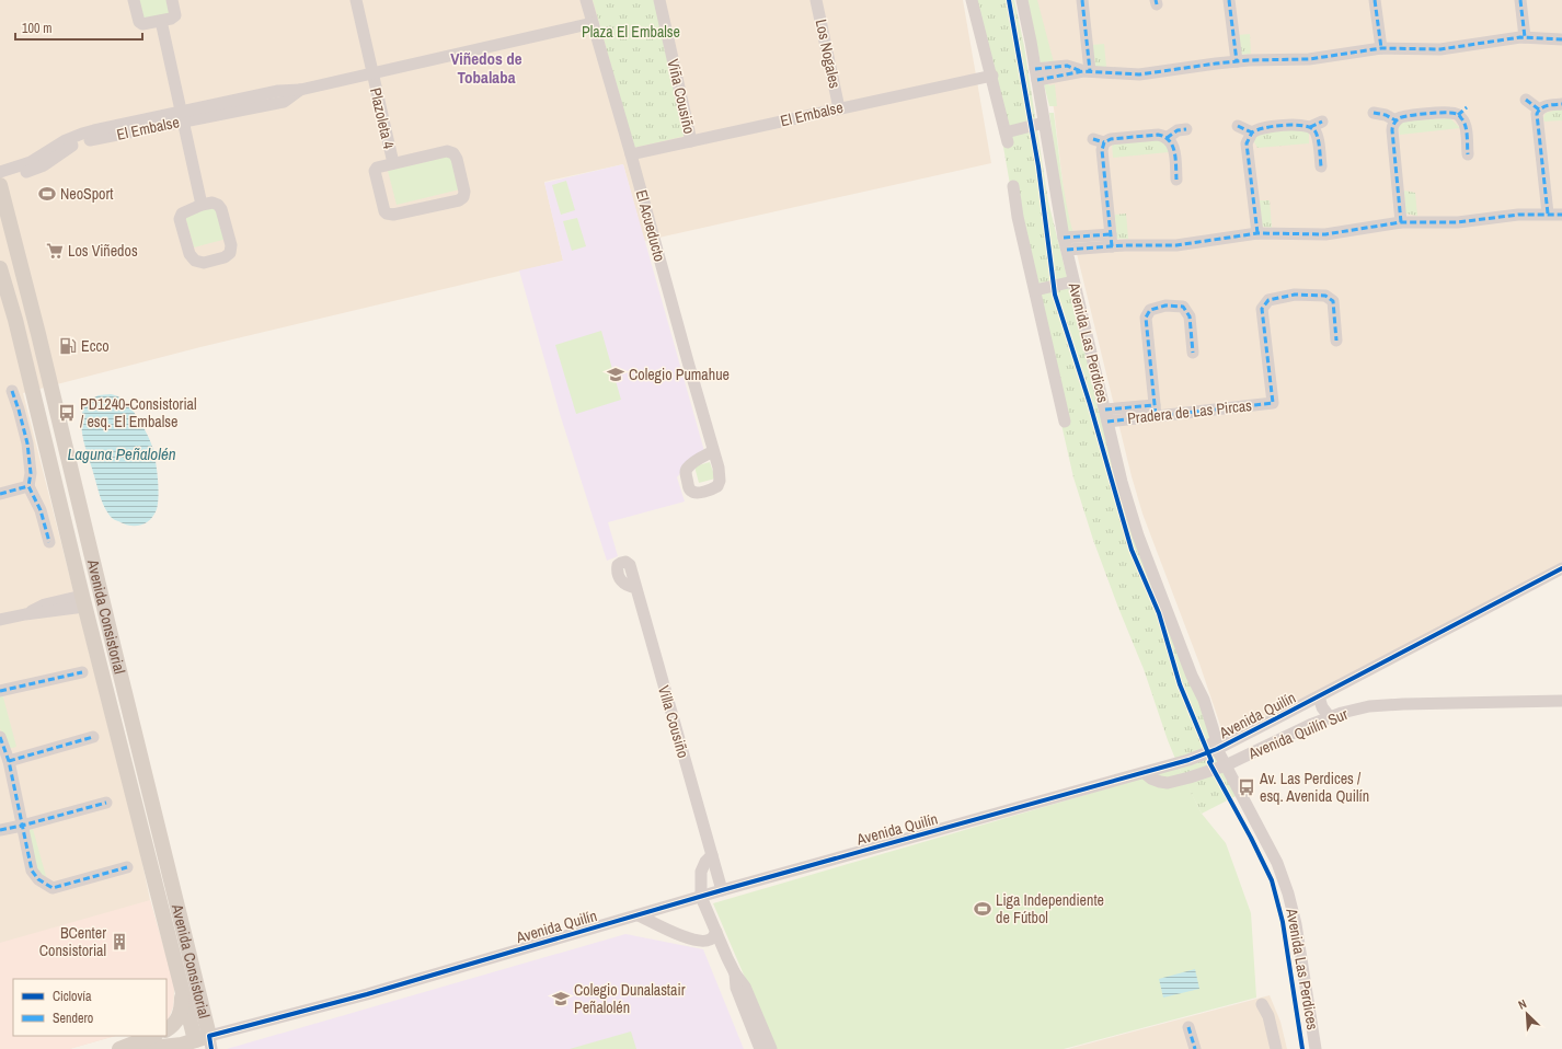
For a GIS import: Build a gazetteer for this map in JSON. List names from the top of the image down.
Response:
{
  "streets": {
    "main road": ["Avenida Consistorial", "Avenida Quilín"],
    "street": [
      "Los Nogales",
      "Viña Cousiño",
      "El Embalse",
      "Plazoleta 4",
      "El Acueducto",
      "Avenida Las Perdices",
      "Pradera de Las Pircas",
      "Villa Cousiño",
      "Avenida Quilín Sur"
    ]
  },
  "crossings": [
    ["Los Nogales", "El Embalse"],
    ["Viña Cousiño", "El Embalse"],
    ["El Embalse", "Plazoleta 4"],
    ["El Embalse", "El Acueducto"],
    ["Avenida Las Perdices", "Pradera de Las Pircas"],
    ["Avenida Las Perdices", "Avenida Quilín"],
    ["Avenida Las Perdices", "Avenida Quilín Sur"],
    ["Avenida Consistorial", "Avenida Quilín"],
    ["Avenida Quilín", "Villa Cousiño"],
    ["Avenida Quilín", "Avenida Quilín Sur"]
  ],
  "districts": ["Viñedos de Tobalaba"],
  "water": ["Laguna Peñalolén"],
  "parks": ["Plaza El Embalse"],
  "places": {
    "sports": ["NeoSport", "Liga Independiente de Fútbol"],
    "supermarket": ["Los Viñedos"],
    "fuel station": ["Ecco"],
    "school or university": ["Colegio Pumahue", "Colegio Dunalastair Peñalolén"],
    "bus stop": ["PD1240-Consistorial / esq. El Embalse", "Av. Las Perdices / esq. Avenida Quilín"],
    "building": ["BCenter Consistorial"]
  },
  "legend": ["Ciclovía", "Sendero"],
  "scale_bar": "100 m",
  "north": "top left"
}
